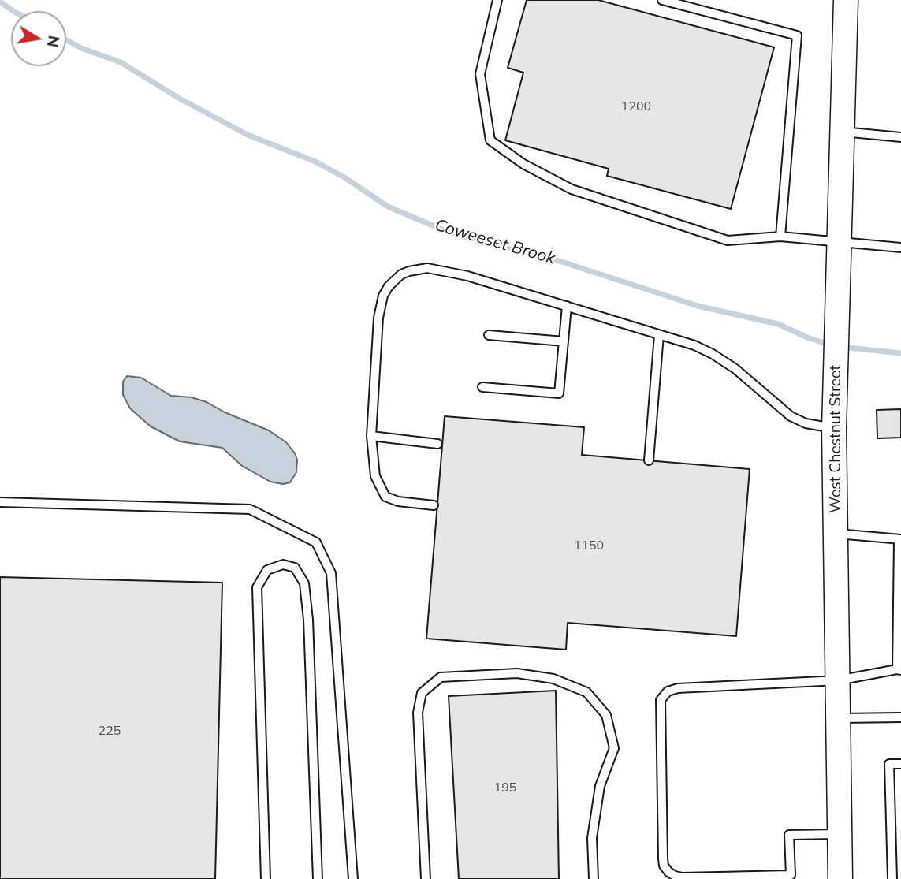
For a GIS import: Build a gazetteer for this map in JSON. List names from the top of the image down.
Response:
{
  "streets": {
    "main road": ["West Chestnut Street"]
  },
  "water": ["Coweeset Brook"],
  "house_numbers": [
    "1200",
    "1150",
    "225",
    "195"
  ],
  "north": "right"
}
